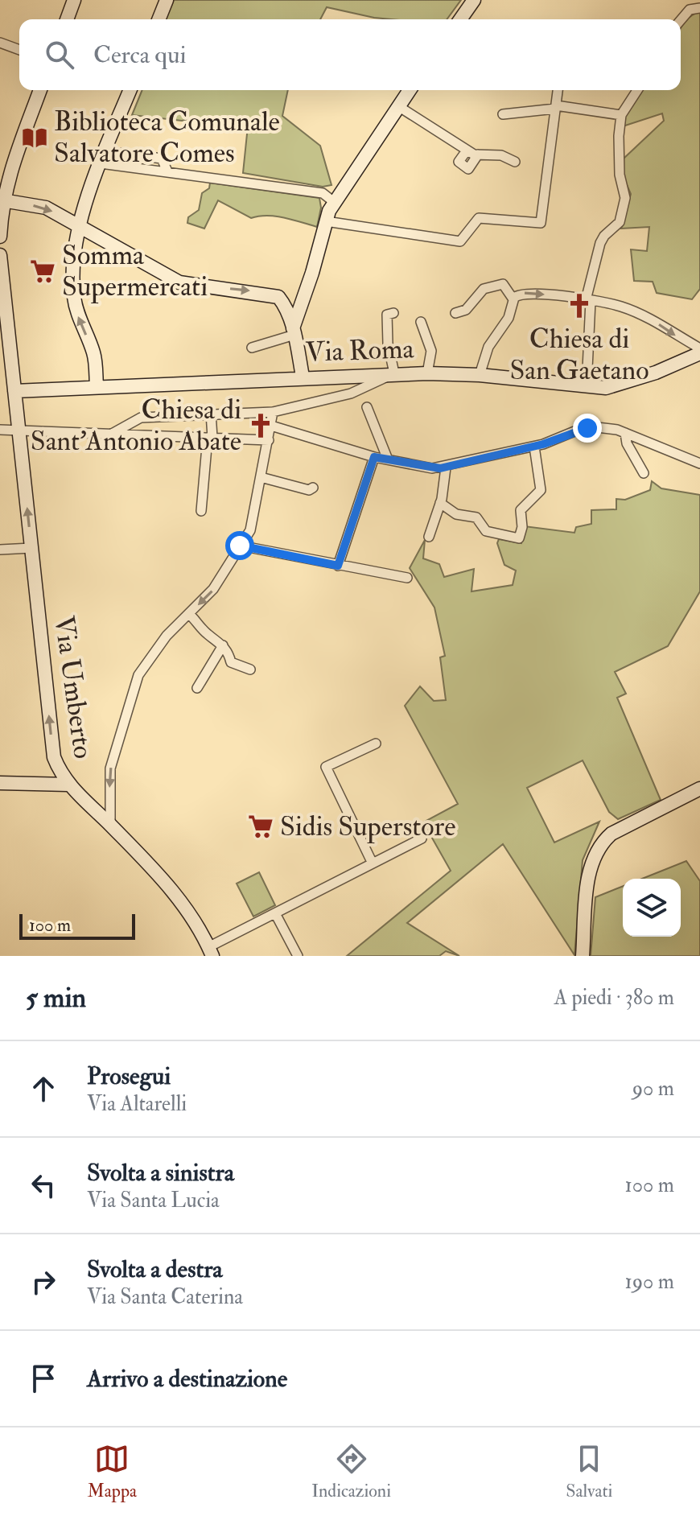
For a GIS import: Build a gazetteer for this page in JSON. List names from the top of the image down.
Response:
{
  "streets": {
    "street": ["Via Roma", "Via Umberto"]
  },
  "crossings": [
    ["Via Roma", "Via Umberto"]
  ],
  "one_way": ["Via Umberto"],
  "places": {
    "library": ["Biblioteca Comunale Salvatore Comes"],
    "supermarket": ["Somma Supermercati", "Sidis Superstore"],
    "church": ["Chiesa di San Gaetano", "Chiesa di Sant'Antonio Abate"]
  },
  "scale_bar": "100 m",
  "page": {
    "search": "Cerca qui",
    "scale": "100 m",
    "heading": ["5 min", "A piedi · 380 m"],
    "list": [
      ["Prosegui", "Via Altarelli", "90 m"],
      ["Svolta a sinistra", "Via Santa Lucia", "100 m"],
      ["Svolta a destra", "Via Santa Caterina", "190 m"],
      "Arrivo a destinazione"
    ],
    "nav": ["Mappa", "Indicazioni", "Salvati"]
  }
}
